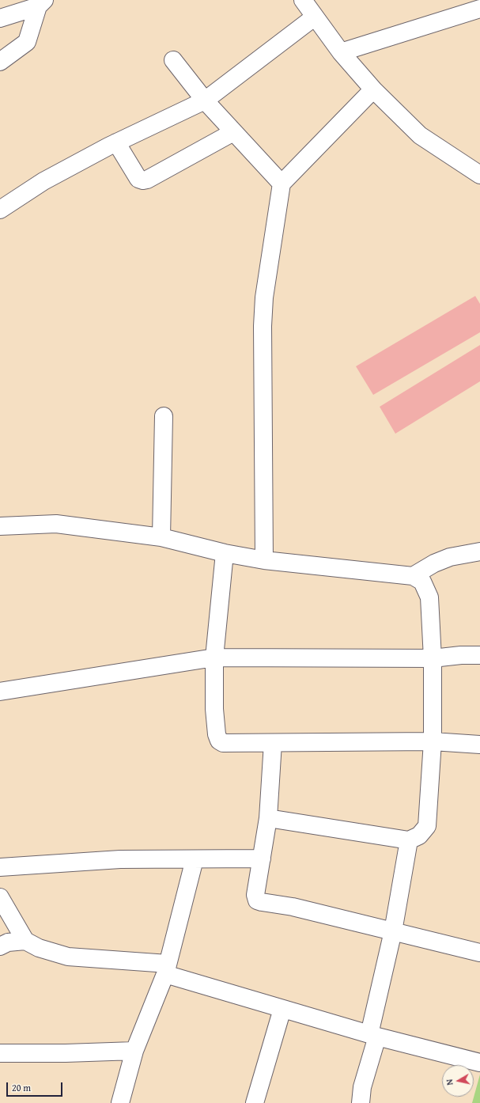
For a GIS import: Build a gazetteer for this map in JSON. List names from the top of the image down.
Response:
{
  "scale_bar": "20 m",
  "north": "left"
}
